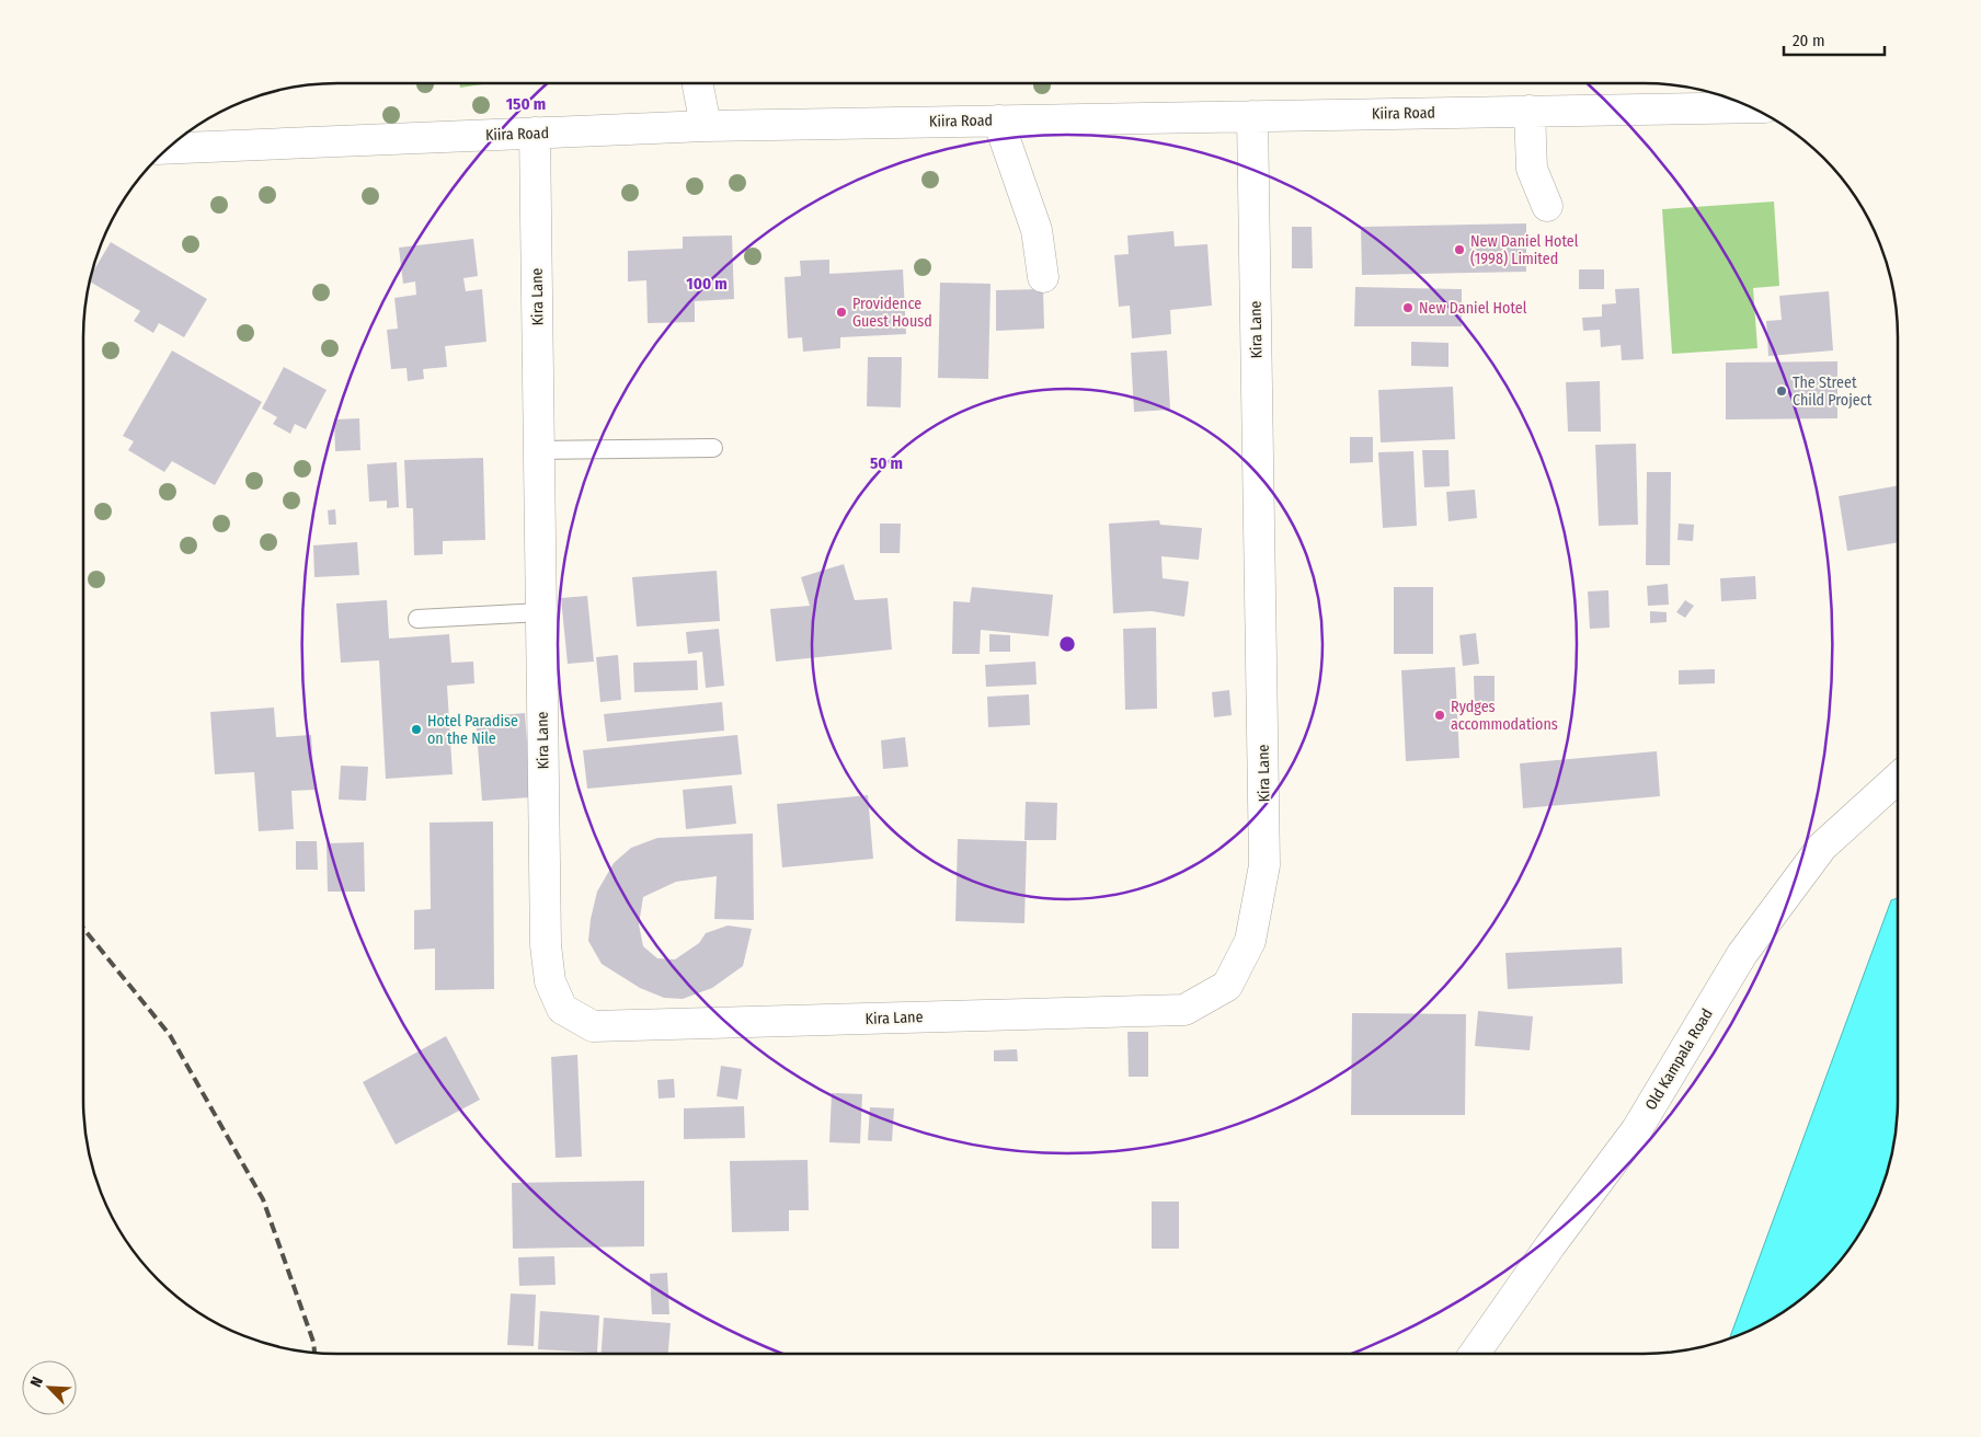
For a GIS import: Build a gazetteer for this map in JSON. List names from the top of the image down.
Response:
{
  "streets": {
    "street": ["Kiira Road", "Kira Lane", "Old Kampala Road"]
  },
  "crossings": [
    ["Kiira Road", "Kira Lane"]
  ],
  "places": [
    "New Daniel Hotel (1998) Limited",
    "New Daniel Hotel",
    "Providence Guest Housd",
    "The Street Child Project",
    "Rydges accommodations",
    "Hotel Paradise on the Nile"
  ],
  "scale_bar": "20 m",
  "north": "top left",
  "rings": ["150 m", "100 m", "50 m"]
}
